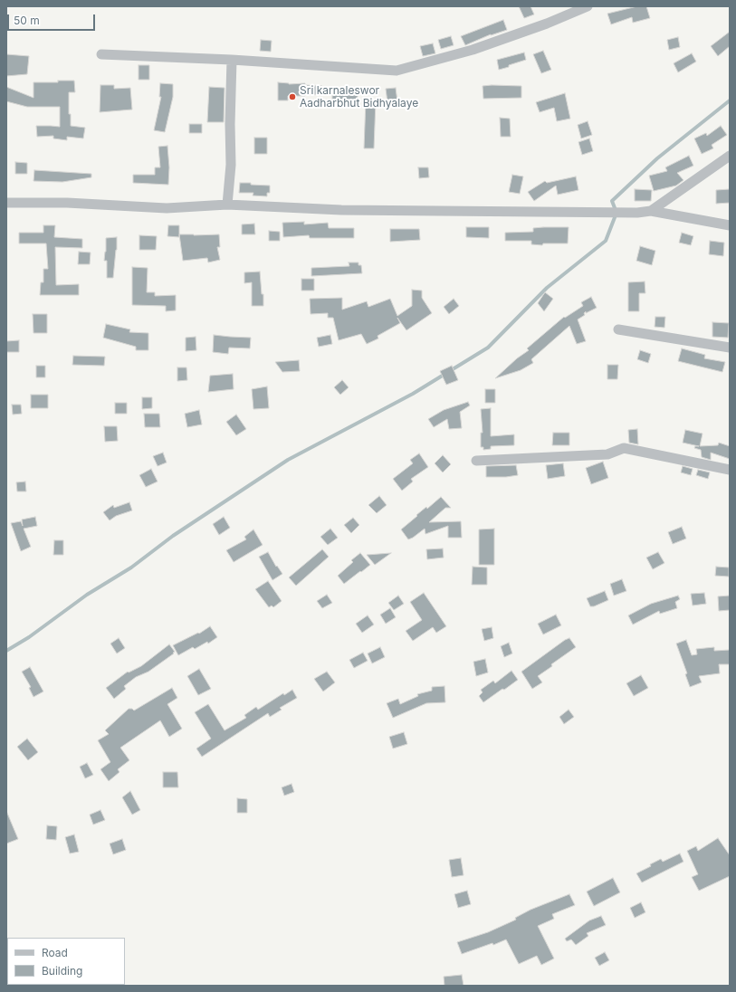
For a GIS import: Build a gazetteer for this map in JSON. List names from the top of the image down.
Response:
{
  "places": ["Sri karnaleswor Aadharbhut Bidhyalaye"],
  "legend": ["Road", "Building"],
  "scale_bar": "50 m"
}
